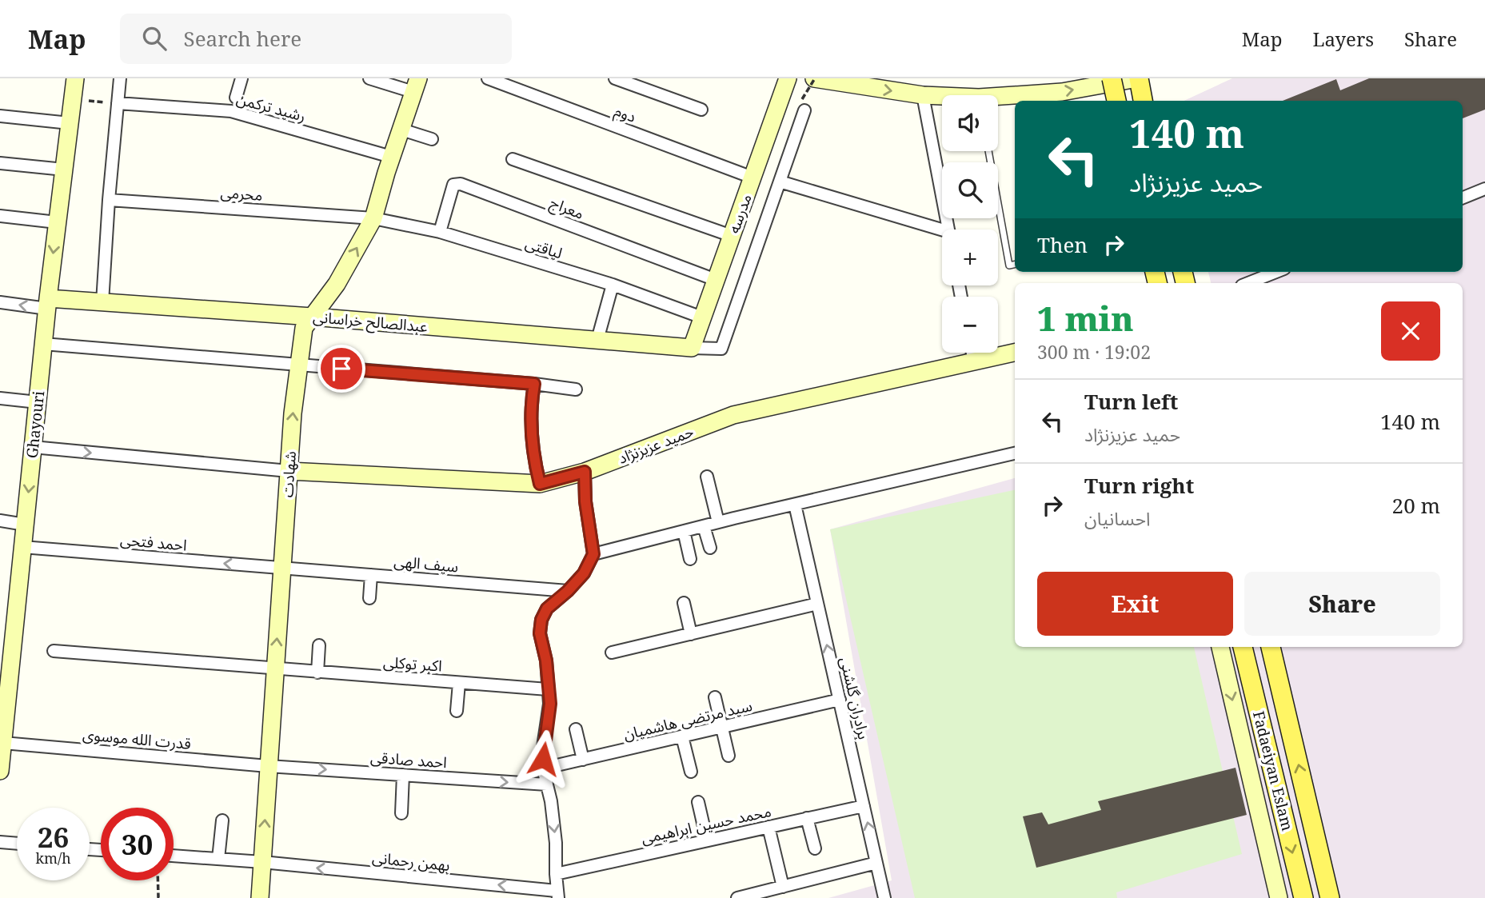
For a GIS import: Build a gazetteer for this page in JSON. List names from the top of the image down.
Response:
{
  "streets": {
    "main road": ["Fadaeiyan Eslam"],
    "street": [
      "رشید ترکمن",
      "دوم",
      "محرمی",
      "معراج",
      "مدرسه",
      "لیاقتی",
      "عبدالصالح خراسانی",
      "Ghayouri",
      "حمید عزیزنژاد",
      "شهادت",
      "احمد فتحی",
      "سیف الهی",
      "اکبر توکلی",
      "برادران گلشنی",
      "سید مرتضی هاشمیان",
      "قدرت الله موسوی",
      "احمد صادقی",
      "محمد حسین ابراهیمی",
      "بهمن رحمانی"
    ]
  },
  "crossings": [
    ["رشید ترکمن", "شهادت"],
    ["دوم", "مدرسه"],
    ["محرمی", "لیاقتی"],
    ["محرمی", "شهادت"],
    ["معراج", "مدرسه"],
    ["معراج", "لیاقتی"],
    ["مدرسه", "لیاقتی"],
    ["مدرسه", "عبدالصالح خراسانی"],
    ["لیاقتی", "شهادت"],
    ["عبدالصالح خراسانی", "Ghayouri"],
    ["عبدالصالح خراسانی", "شهادت"],
    ["Ghayouri", "احمد فتحی"],
    ["Ghayouri", "قدرت الله موسوی"],
    ["حمید عزیزنژاد", "شهادت"],
    ["شهادت", "احمد فتحی"],
    ["شهادت", "سیف الهی"],
    ["شهادت", "اکبر توکلی"],
    ["شهادت", "قدرت الله موسوی"],
    ["شهادت", "احمد صادقی"],
    ["شهادت", "بهمن رحمانی"],
    ["احمد فتحی", "سیف الهی"],
    ["برادران گلشنی", "سید مرتضی هاشمیان"],
    ["برادران گلشنی", "محمد حسین ابراهیمی"],
    ["قدرت الله موسوی", "احمد صادقی"]
  ],
  "one_way": ["احمد صادقی", "بهمن رحمانی"],
  "page": {
    "header": "Map",
    "search": "Search here",
    "nav": ["Map", "Layers", "Share"],
    "map_buttons": ["+", "−"],
    "turn": ["140 m", "حمید عزیزنژاد"],
    "then": "Then",
    "heading": ["1 min", "300 m · 19:02"],
    "list": [
      {
        "name": "Turn left",
        "note": "حمید عزیزنژاد",
        "value": "140 m"
      },
      {
        "name": "Turn right",
        "note": "احسانیان",
        "value": "20 m"
      }
    ],
    "buttons": ["Exit", "Share"],
    "speed": "26 km/h",
    "limit": "30"
  }
}
